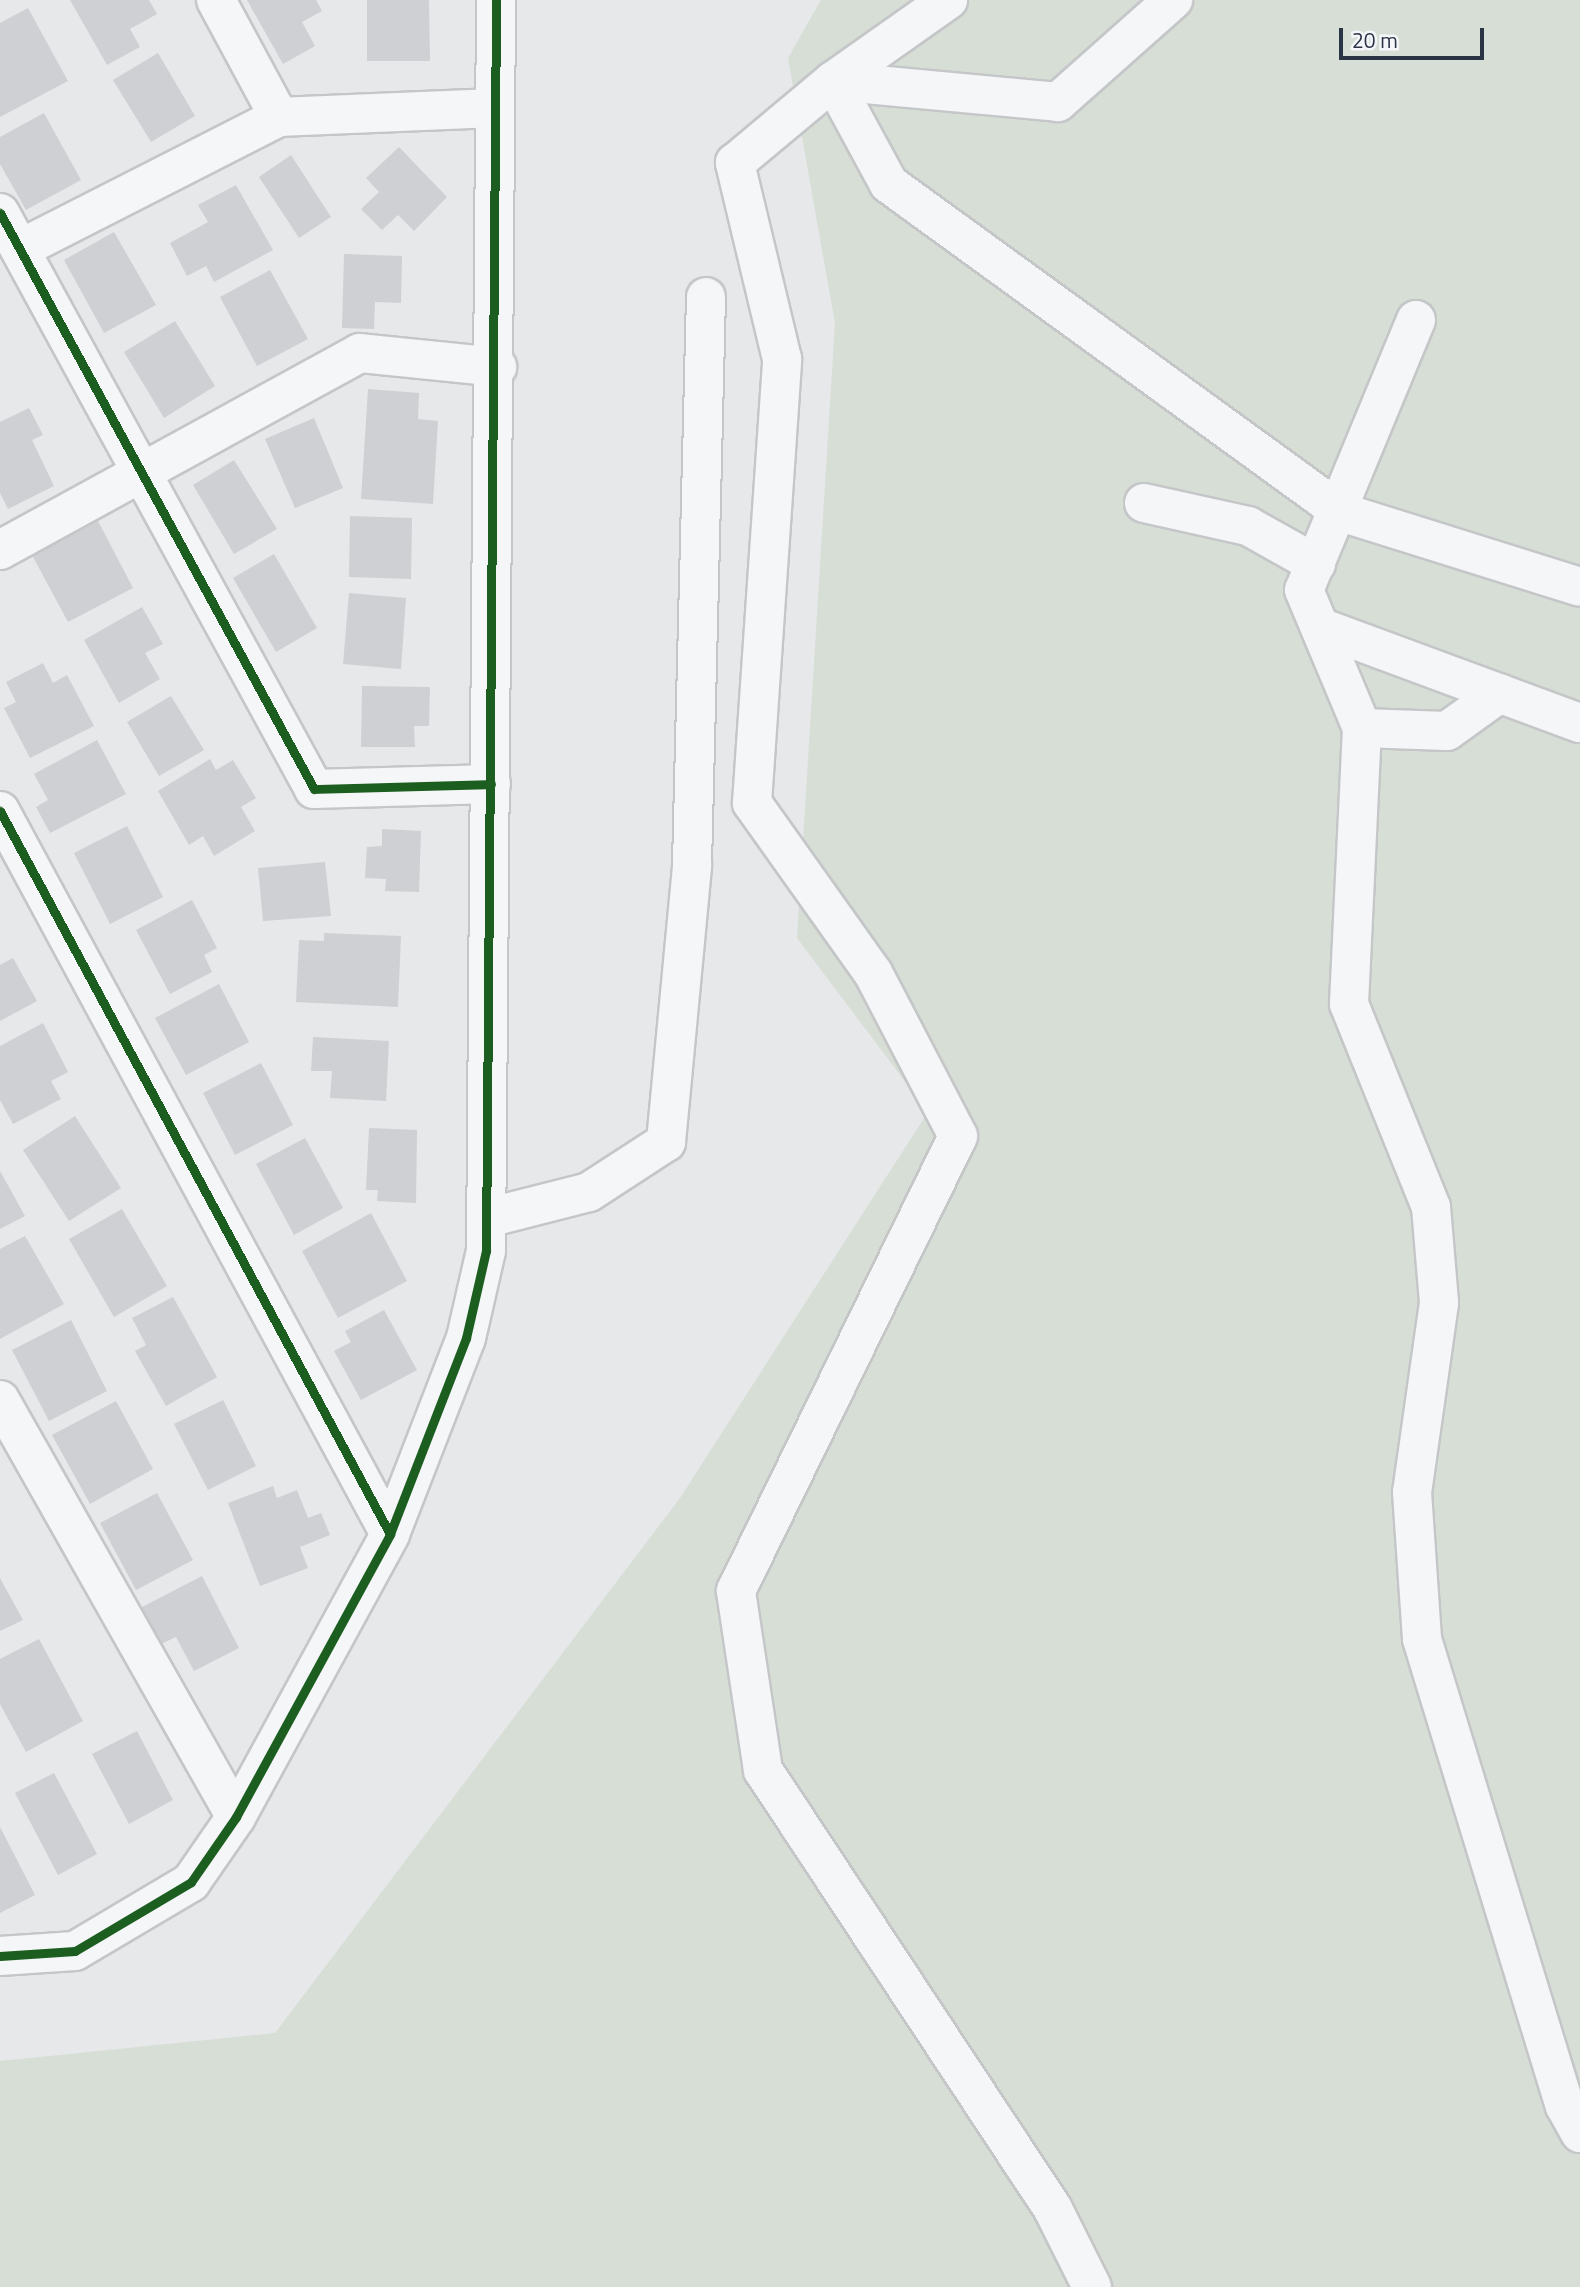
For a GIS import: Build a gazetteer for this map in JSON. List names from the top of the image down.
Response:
{
  "scale_bar": "20 m"
}
